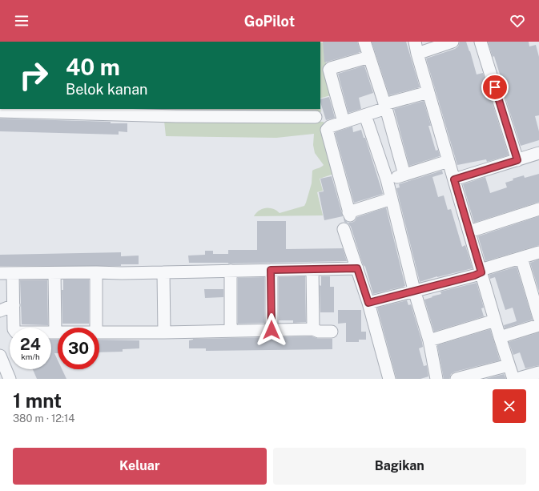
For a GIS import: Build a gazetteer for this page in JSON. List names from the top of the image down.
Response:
{
  "page": {
    "header": "GoPilot",
    "turn": ["40 m", "Belok kanan"],
    "speed": "24 km/h",
    "limit": "30",
    "heading": ["1 mnt", "380 m · 12:14"],
    "buttons": ["Keluar", "Bagikan"]
  }
}
